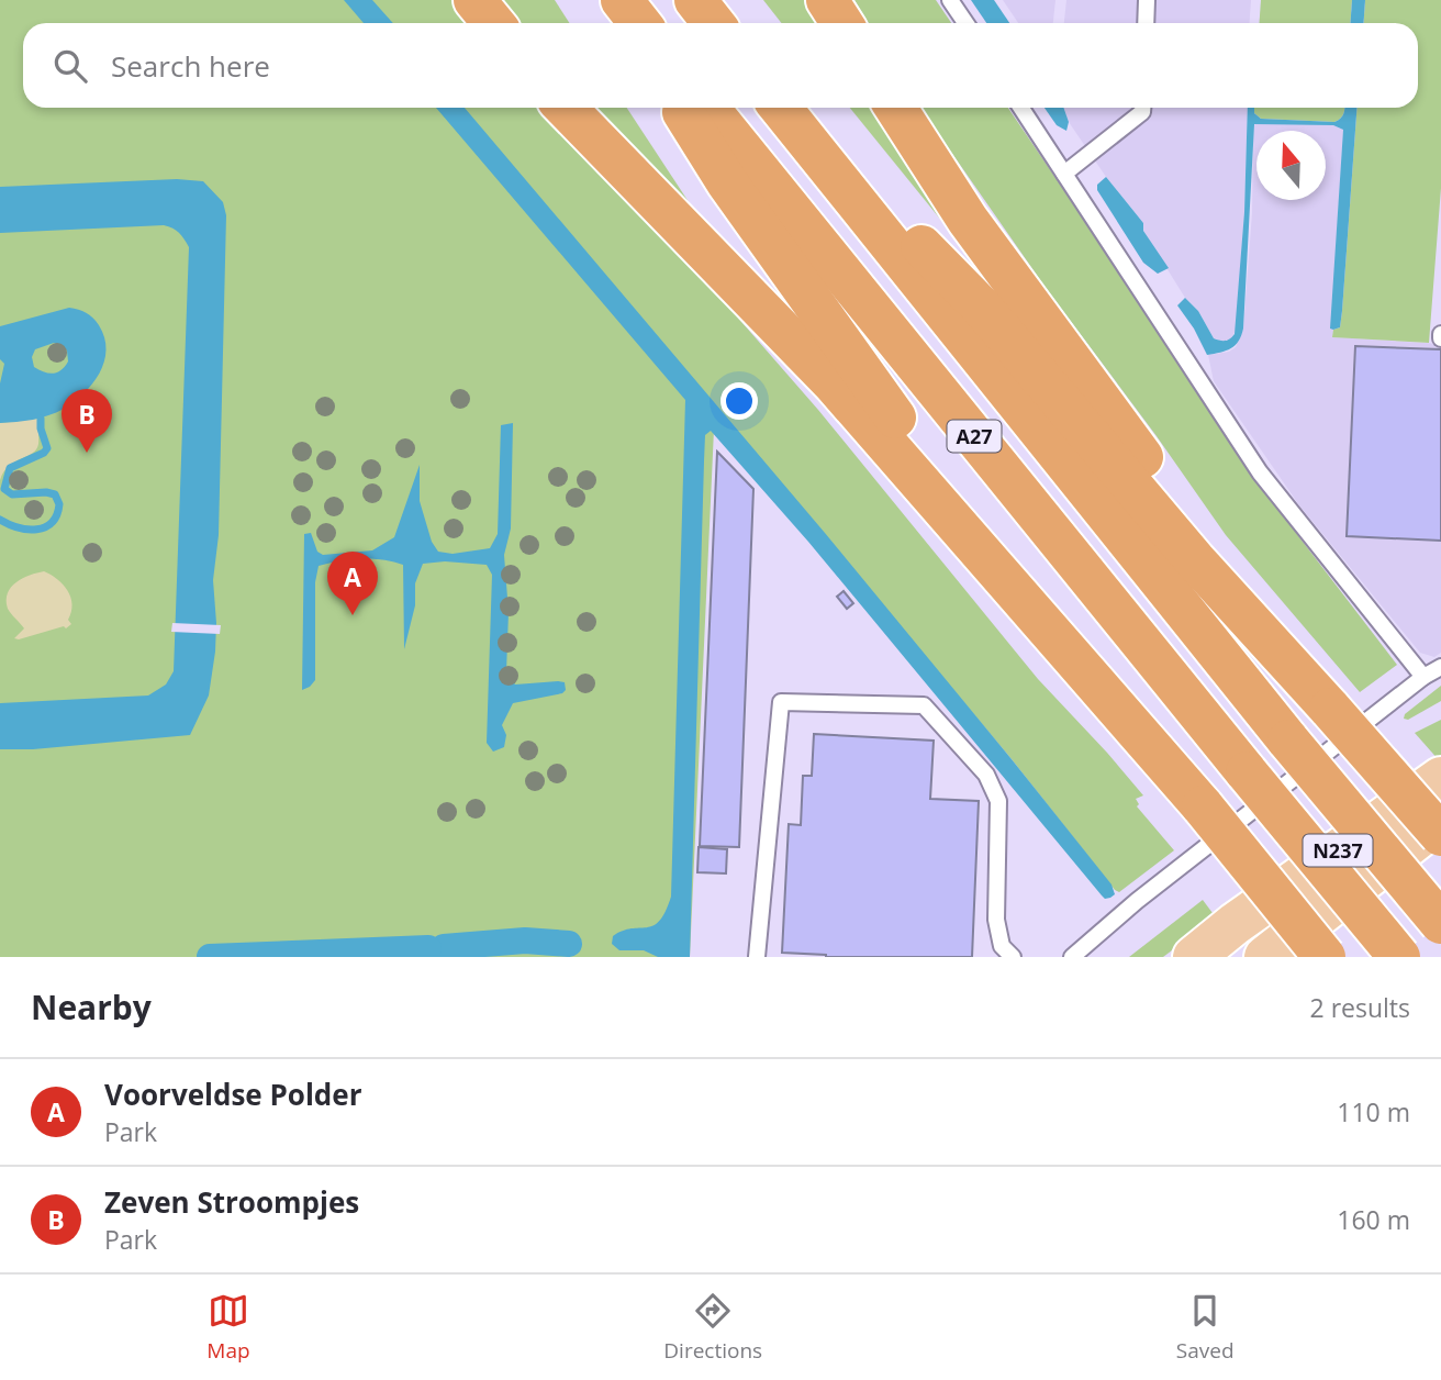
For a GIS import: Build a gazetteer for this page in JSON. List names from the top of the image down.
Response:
{
  "streets": {
    "highway": ["A27"],
    "main road": ["N237"]
  },
  "north": "top",
  "page": {
    "search": "Search here",
    "pins": ["B", "A"],
    "heading": ["Nearby", "2 results"],
    "list": [
      {
        "mark": "A",
        "name": "Voorveldse Polder",
        "note": "Park",
        "value": "110 m"
      },
      {
        "mark": "B",
        "name": "Zeven Stroompjes",
        "note": "Park",
        "value": "160 m"
      }
    ],
    "nav": ["Map", "Directions", "Saved"]
  }
}
